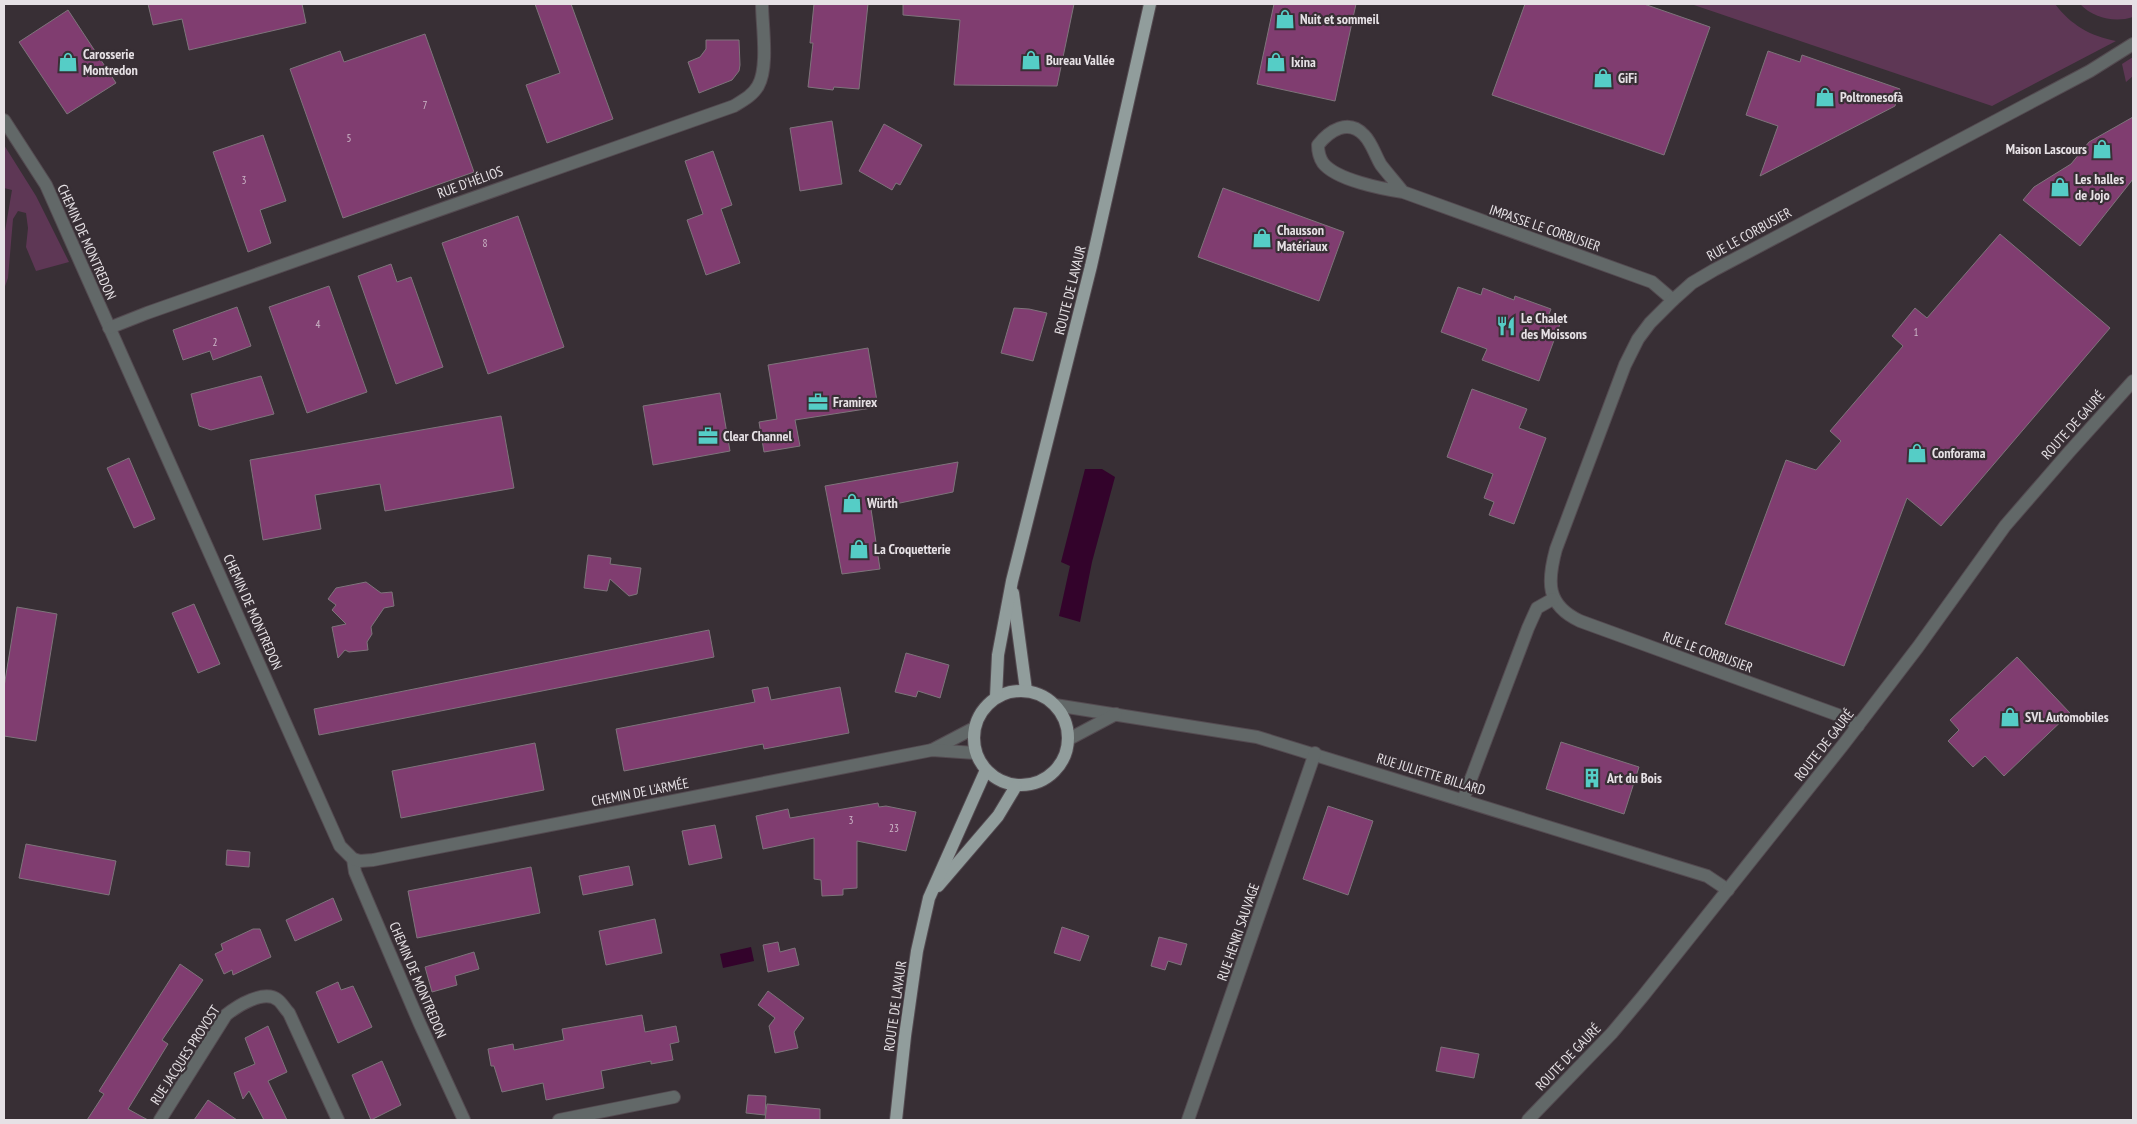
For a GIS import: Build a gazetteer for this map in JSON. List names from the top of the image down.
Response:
{
  "streets": {
    "main road": ["ROUTE DE LAVAUR"],
    "street": [
      "RUE D'HÉLIOS",
      "IMPASSE LE CORBUSIER",
      "RUE LE CORBUSIER",
      "CHEMIN DE MONTREDON",
      "ROUTE DE GAURÉ",
      "RUE JULIETTE BILLARD",
      "CHEMIN DE L'ARMÉE",
      "RUE HENRI SAUVAGE",
      "RUE JACQUES PROVOST"
    ]
  },
  "crossings": [
    ["RUE D'HÉLIOS", "CHEMIN DE MONTREDON"],
    ["IMPASSE LE CORBUSIER", "RUE LE CORBUSIER"],
    ["RUE LE CORBUSIER", "ROUTE DE GAURÉ"],
    ["CHEMIN DE MONTREDON", "CHEMIN DE L'ARMÉE"],
    ["ROUTE DE LAVAUR", "RUE JULIETTE BILLARD"],
    ["ROUTE DE LAVAUR", "CHEMIN DE L'ARMÉE"],
    ["ROUTE DE GAURÉ", "RUE JULIETTE BILLARD"],
    ["RUE JULIETTE BILLARD", "CHEMIN DE L'ARMÉE"],
    ["RUE JULIETTE BILLARD", "RUE HENRI SAUVAGE"]
  ],
  "places": {
    "shop": [
      "Nuit et sommeil",
      "Bureau Vallée",
      "Carosserie Montredon",
      "Ixina",
      "GiFi",
      "Poltronesofà",
      "Maison Lascours",
      "Les halles de Jojo",
      "Chausson Matériaux",
      "Conforama",
      "Würth",
      "La Croquetterie",
      "SVL Automobiles"
    ],
    "restaurant": ["Le Chalet des Moissons"],
    "office": ["Framirex", "Clear Channel"],
    "building": ["Art du Bois"]
  },
  "house_numbers": [
    "7",
    "5",
    "3",
    "8",
    "4",
    "1",
    "2",
    "3",
    "23"
  ]
}
